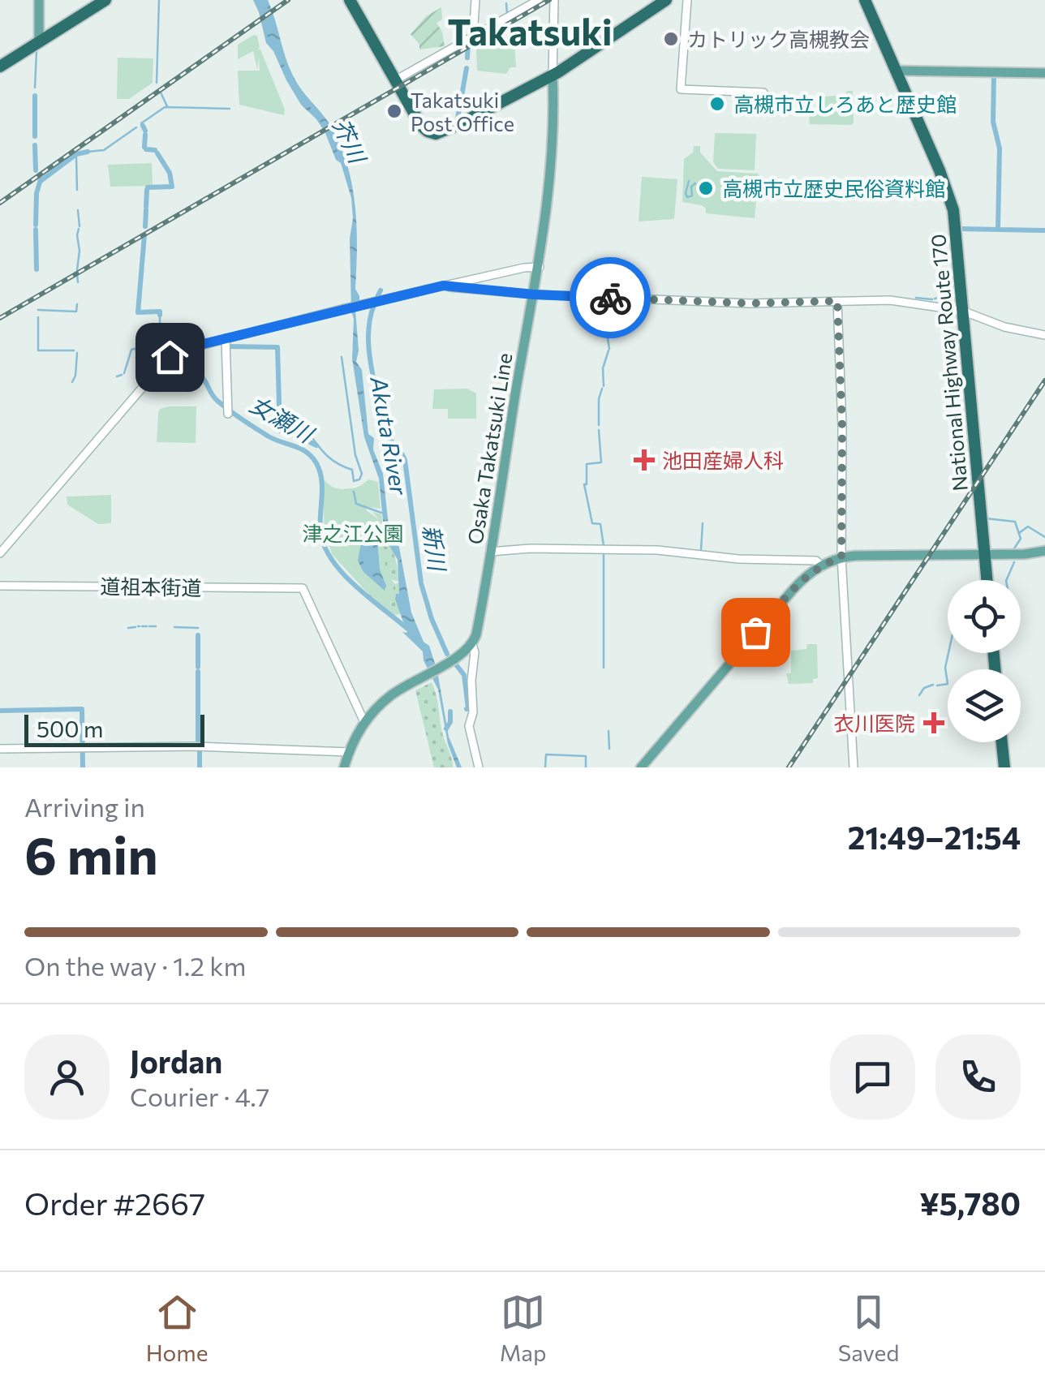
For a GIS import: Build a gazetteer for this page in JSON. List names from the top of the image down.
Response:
{
  "streets": {
    "highway": ["National Highway Route 170"],
    "main road": ["Osaka Takatsuki Line"],
    "street": ["道祖本街道"]
  },
  "districts": ["Takatsuki"],
  "water": [
    "芥川",
    "女瀬川",
    "Akuta River",
    "新川"
  ],
  "parks": ["津之江公園"],
  "places": {
    "other": [
      "カトリック高槻教会",
      "高槻市立しろあと歴史館",
      "Takatsuki Post Office",
      "高槻市立歴史民俗資料館"
    ],
    "health": ["池田産婦人科", "衣川医院"]
  },
  "scale_bar": "500 m",
  "page": {
    "scale": "500 m",
    "heading": ["6 min", "Arriving in", "21:49–21:54"],
    "panel": [
      "Jordan",
      "Courier · 4.7",
      "Order #2667",
      "¥5,780"
    ],
    "bar": "On the way · 1.2 km",
    "tabs": ["Home", "Map", "Saved"]
  }
}
